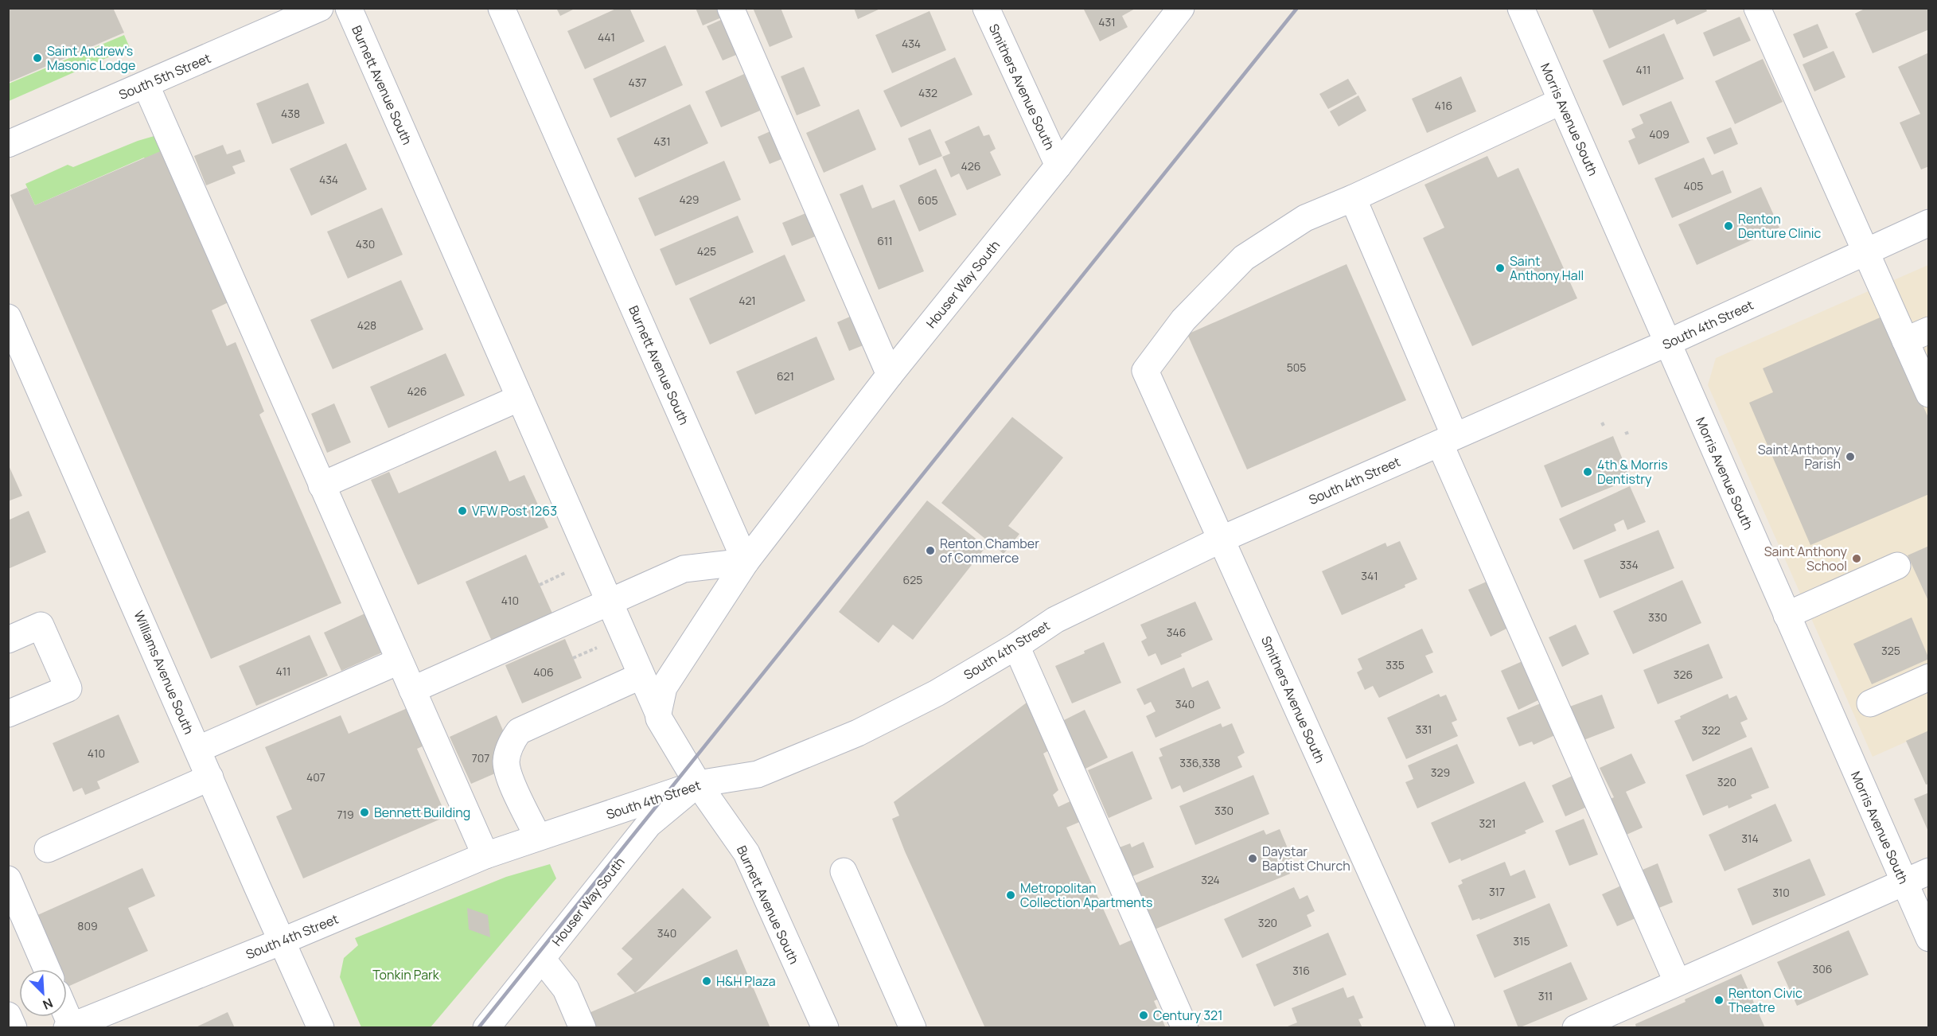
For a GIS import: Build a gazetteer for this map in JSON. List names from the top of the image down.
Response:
{
  "streets": {
    "street": [
      "South 5th Street",
      "Burnett Avenue South",
      "Smithers Avenue South",
      "Morris Avenue South",
      "Houser Way South",
      "South 4th Street",
      "Williams Avenue South"
    ]
  },
  "crossings": [
    ["Burnett Avenue South", "Houser Way South"],
    ["Burnett Avenue South", "South 4th Street"],
    ["Smithers Avenue South", "Houser Way South"],
    ["Smithers Avenue South", "South 4th Street"],
    ["Morris Avenue South", "South 4th Street"],
    ["Houser Way South", "South 4th Street"],
    ["South 4th Street", "Williams Avenue South"]
  ],
  "parks": ["Tonkin Park"],
  "places": [
    "Saint Andrew's Masonic Lodge",
    "Renton Denture Clinic",
    "Saint Anthony Hall",
    "Saint Anthony Parish",
    "4th & Morris Dentistry",
    "VFW Post 1263",
    "Renton Chamber of Commerce",
    "Saint Anthony School",
    "Bennett Building",
    "Daystar Baptist Church",
    "Metropolitan Collection Apartments",
    "H&H Plaza",
    "Renton Civic Theatre",
    "Century 321"
  ],
  "house_numbers": [
    "431",
    "441",
    "434",
    "411",
    "437",
    "432",
    "416",
    "438",
    "409",
    "431",
    "426",
    "434",
    "405",
    "429",
    "605",
    "611",
    "430",
    "425",
    "421",
    "428",
    "505",
    "621",
    "426",
    "334",
    "341",
    "625",
    "410",
    "330",
    "346",
    "325",
    "335",
    "411",
    "406",
    "326",
    "340",
    "331",
    "322",
    "410",
    "707",
    "336,338",
    "329",
    "407",
    "320",
    "330",
    "719",
    "321",
    "314",
    "324",
    "317",
    "310",
    "320",
    "809",
    "340",
    "315",
    "306",
    "316",
    "311"
  ],
  "north": "bottom right"
}
